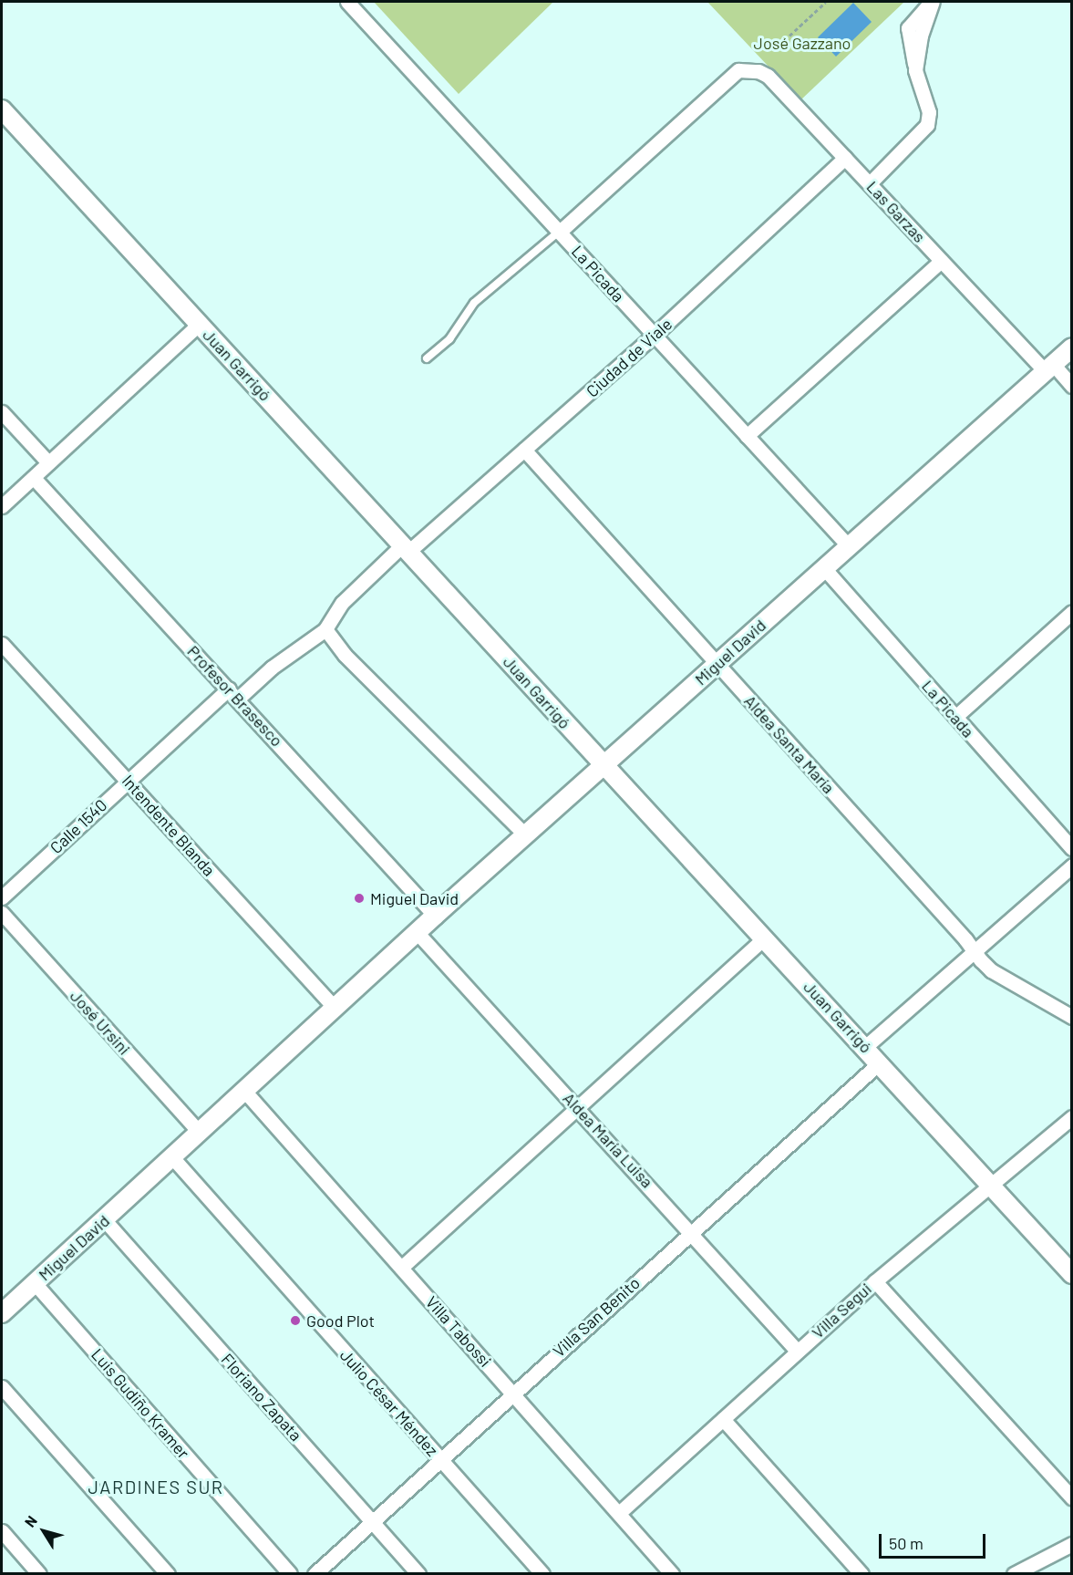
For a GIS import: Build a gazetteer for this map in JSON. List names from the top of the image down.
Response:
{
  "streets": {
    "street": [
      "Las Garzas",
      "La Picada",
      "Ciudad de Viale",
      "Juan Garrigó",
      "Miguel David",
      "Profesor Brasesco",
      "Aldea Santa María",
      "Intendente Blanda",
      "Calle 1540",
      "José Ursini",
      "Aldea María Luisa",
      "Villa Segui",
      "Villa San Benito",
      "Villa Tabossi",
      "Floriano Zapata",
      "Julio César Méndez",
      "Luis Gudiño Kramer"
    ]
  },
  "crossings": [
    ["Las Garzas", "La Picada"],
    ["Las Garzas", "Ciudad de Viale"],
    ["Las Garzas", "Miguel David"],
    ["La Picada", "Ciudad de Viale"],
    ["La Picada", "Miguel David"],
    ["Ciudad de Viale", "Juan Garrigó"],
    ["Ciudad de Viale", "Aldea Santa María"],
    ["Ciudad de Viale", "Calle 1540"],
    ["Juan Garrigó", "Miguel David"],
    ["Juan Garrigó", "Villa Segui"],
    ["Juan Garrigó", "Villa San Benito"],
    ["Miguel David", "Profesor Brasesco"],
    ["Miguel David", "Aldea Santa María"],
    ["Miguel David", "Intendente Blanda"],
    ["Miguel David", "José Ursini"],
    ["Miguel David", "Aldea María Luisa"],
    ["Miguel David", "Villa Tabossi"],
    ["Miguel David", "Floriano Zapata"],
    ["Miguel David", "Julio César Méndez"],
    ["Miguel David", "Luis Gudiño Kramer"],
    ["Profesor Brasesco", "Calle 1540"],
    ["Intendente Blanda", "Calle 1540"],
    ["Aldea María Luisa", "Villa Segui"],
    ["Aldea María Luisa", "Villa San Benito"],
    ["Villa Segui", "Villa Tabossi"],
    ["Villa San Benito", "Villa Tabossi"],
    ["Villa San Benito", "Floriano Zapata"],
    ["Villa San Benito", "Julio César Méndez"]
  ],
  "districts": ["JARDINES SUR"],
  "parks": ["José Gazzano"],
  "places": ["Miguel David", "Good Plot"],
  "scale_bar": "50 m",
  "north": "top left"
}
